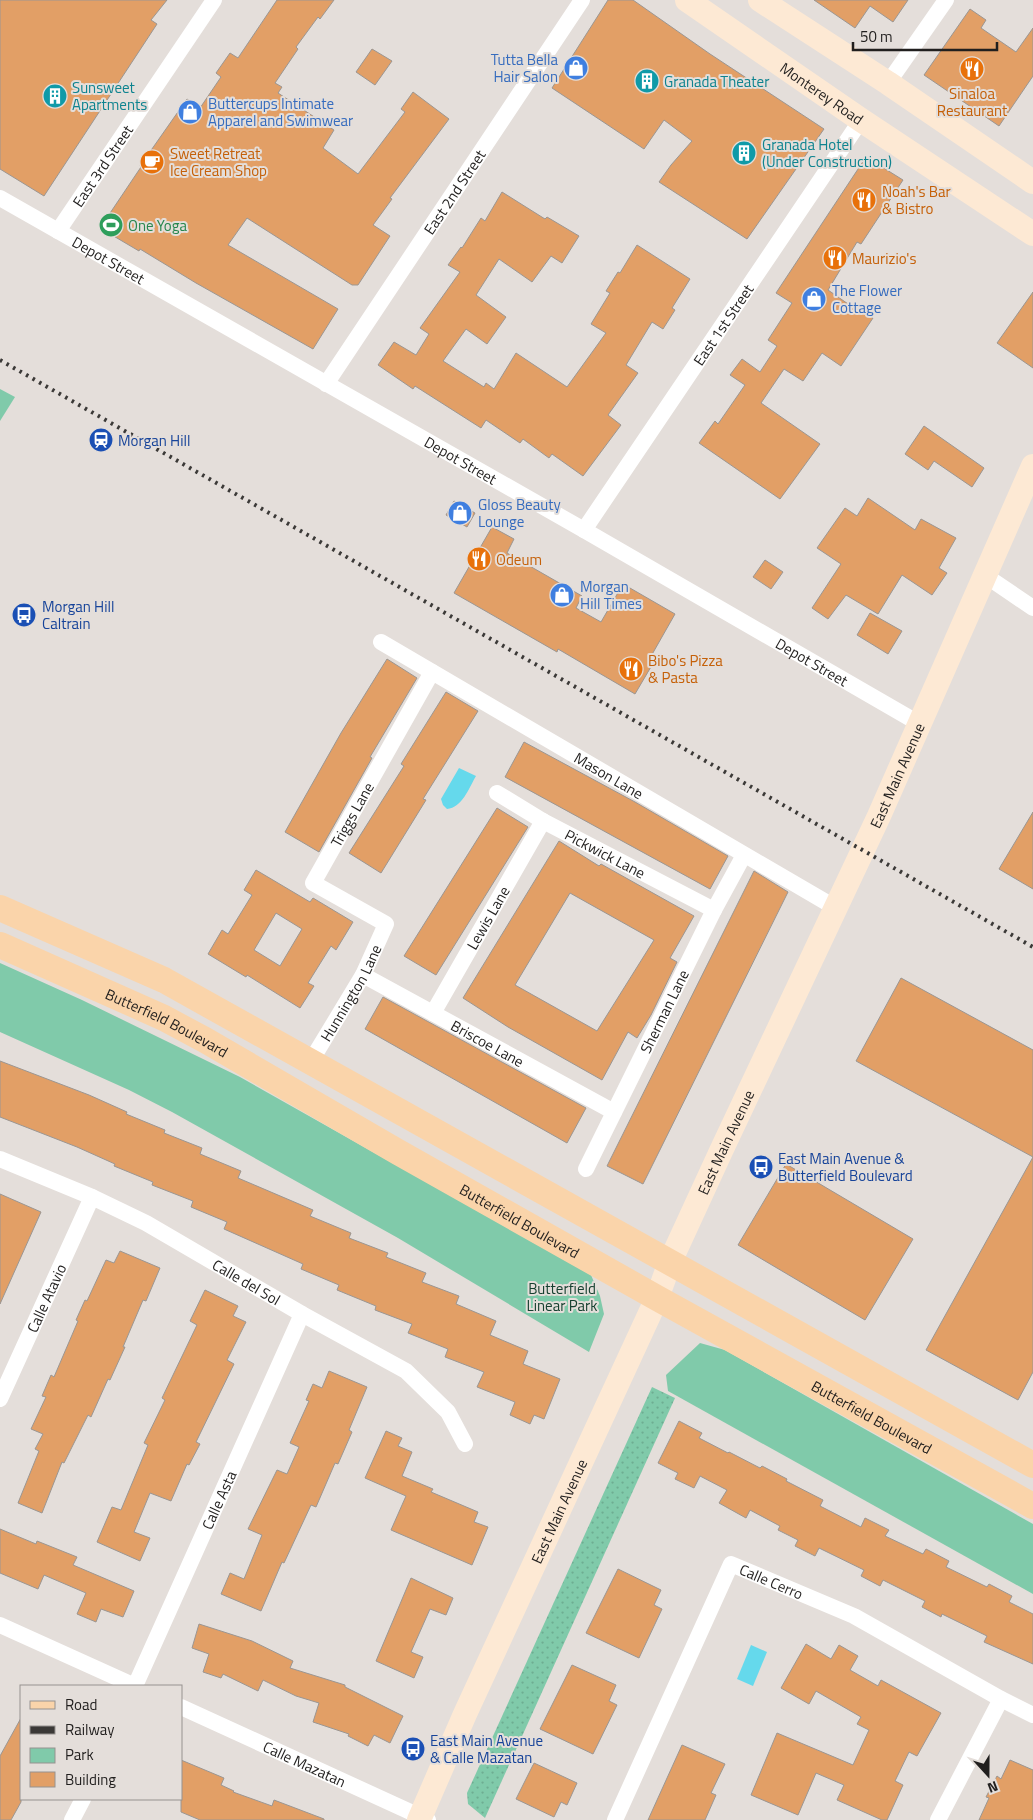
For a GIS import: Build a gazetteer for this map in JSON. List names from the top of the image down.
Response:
{
  "streets": {
    "main road": ["Monterey Road", "East Main Avenue", "Butterfield Boulevard"],
    "street": [
      "East 3rd Street",
      "East 2nd Street",
      "Depot Street",
      "East 1st Street",
      "Mason Lane",
      "Triggs Lane",
      "Pickwick Lane",
      "Lewis Lane",
      "Hunnington Lane",
      "Sherman Lane",
      "Briscoe Lane",
      "Calle del Sol",
      "Calle Atavio",
      "Calle Asta",
      "Calle Cerro",
      "Calle Mazatan"
    ]
  },
  "crossings": [
    ["Monterey Road", "East 1st Street"],
    ["East 3rd Street", "Depot Street"],
    ["East 2nd Street", "Depot Street"],
    ["Depot Street", "East 1st Street"],
    ["Depot Street", "East Main Avenue"],
    ["Mason Lane", "East Main Avenue"],
    ["Mason Lane", "Triggs Lane"],
    ["Mason Lane", "Sherman Lane"],
    ["East Main Avenue", "Butterfield Boulevard"],
    ["East Main Avenue", "Calle Mazatan"],
    ["Triggs Lane", "Hunnington Lane"],
    ["Pickwick Lane", "Lewis Lane"],
    ["Pickwick Lane", "Sherman Lane"],
    ["Lewis Lane", "Briscoe Lane"],
    ["Hunnington Lane", "Briscoe Lane"],
    ["Sherman Lane", "Briscoe Lane"],
    ["Calle del Sol", "Calle Atavio"],
    ["Calle del Sol", "Calle Asta"]
  ],
  "parks": ["Butterfield Linear Park"],
  "places": {
    "shop": [
      "Tutta Bella Hair Salon",
      "Buttercups Intimate Apparel and Swimwear",
      "The Flower Cottage",
      "Gloss Beauty Lounge",
      "Morgan Hill Times"
    ],
    "restaurant": [
      "Sinaloa Restaurant",
      "Noah's Bar & Bistro",
      "Maurizio's",
      "Odeum",
      "Bibo's Pizza & Pasta"
    ],
    "building": ["Granada Theater", "Sunsweet Apartments", "Granada Hotel (Under Construction)"],
    "cafe": ["Sweet Retreat Ice Cream Shop"],
    "sports": ["One Yoga"],
    "station": ["Morgan Hill"],
    "bus stop": ["Morgan Hill Caltrain", "East Main Avenue & Butterfield Boulevard", "East Main Avenue & Calle Mazatan"]
  },
  "legend": [
    "Road",
    "Railway",
    "Park",
    "Building"
  ],
  "scale_bar": "50 m",
  "north": "bottom"
}
